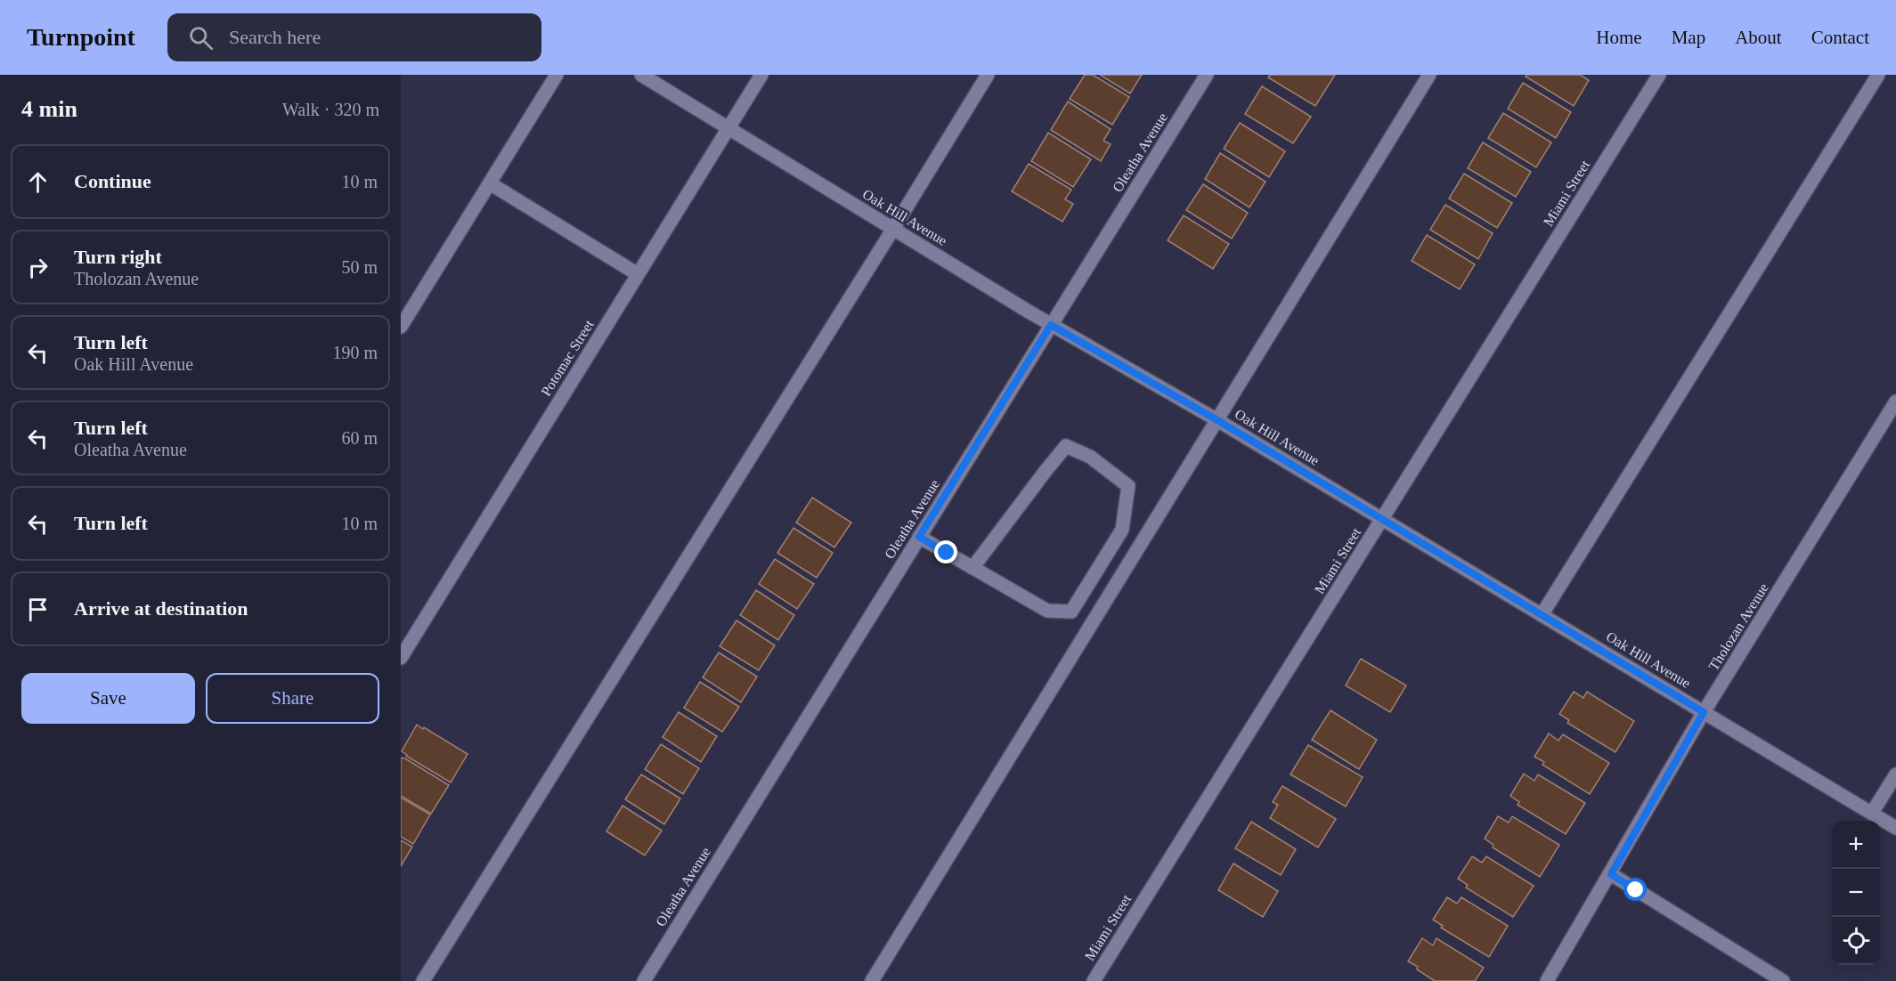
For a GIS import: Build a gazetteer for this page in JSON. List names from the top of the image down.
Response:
{
  "streets": {
    "street": [
      "Oleatha Avenue",
      "Miami Street",
      "Oak Hill Avenue",
      "Potomac Street",
      "Tholozan Avenue"
    ]
  },
  "crossings": [
    ["Oleatha Avenue", "Oak Hill Avenue"],
    ["Miami Street", "Oak Hill Avenue"],
    ["Oak Hill Avenue", "Potomac Street"],
    ["Oak Hill Avenue", "Tholozan Avenue"]
  ],
  "page": {
    "header": "Turnpoint",
    "search": "Search here",
    "nav": [
      "Home",
      "Map",
      "About",
      "Contact"
    ],
    "heading": ["4 min", "Walk · 320 m"],
    "list": [
      ["Continue", "10 m"],
      ["Turn right", "Tholozan Avenue", "50 m"],
      ["Turn left", "Oak Hill Avenue", "190 m"],
      ["Turn left", "Oleatha Avenue", "60 m"],
      ["Turn left", "10 m"],
      "Arrive at destination"
    ],
    "buttons": ["Save", "Share"],
    "map_buttons": ["+", "−"]
  }
}
